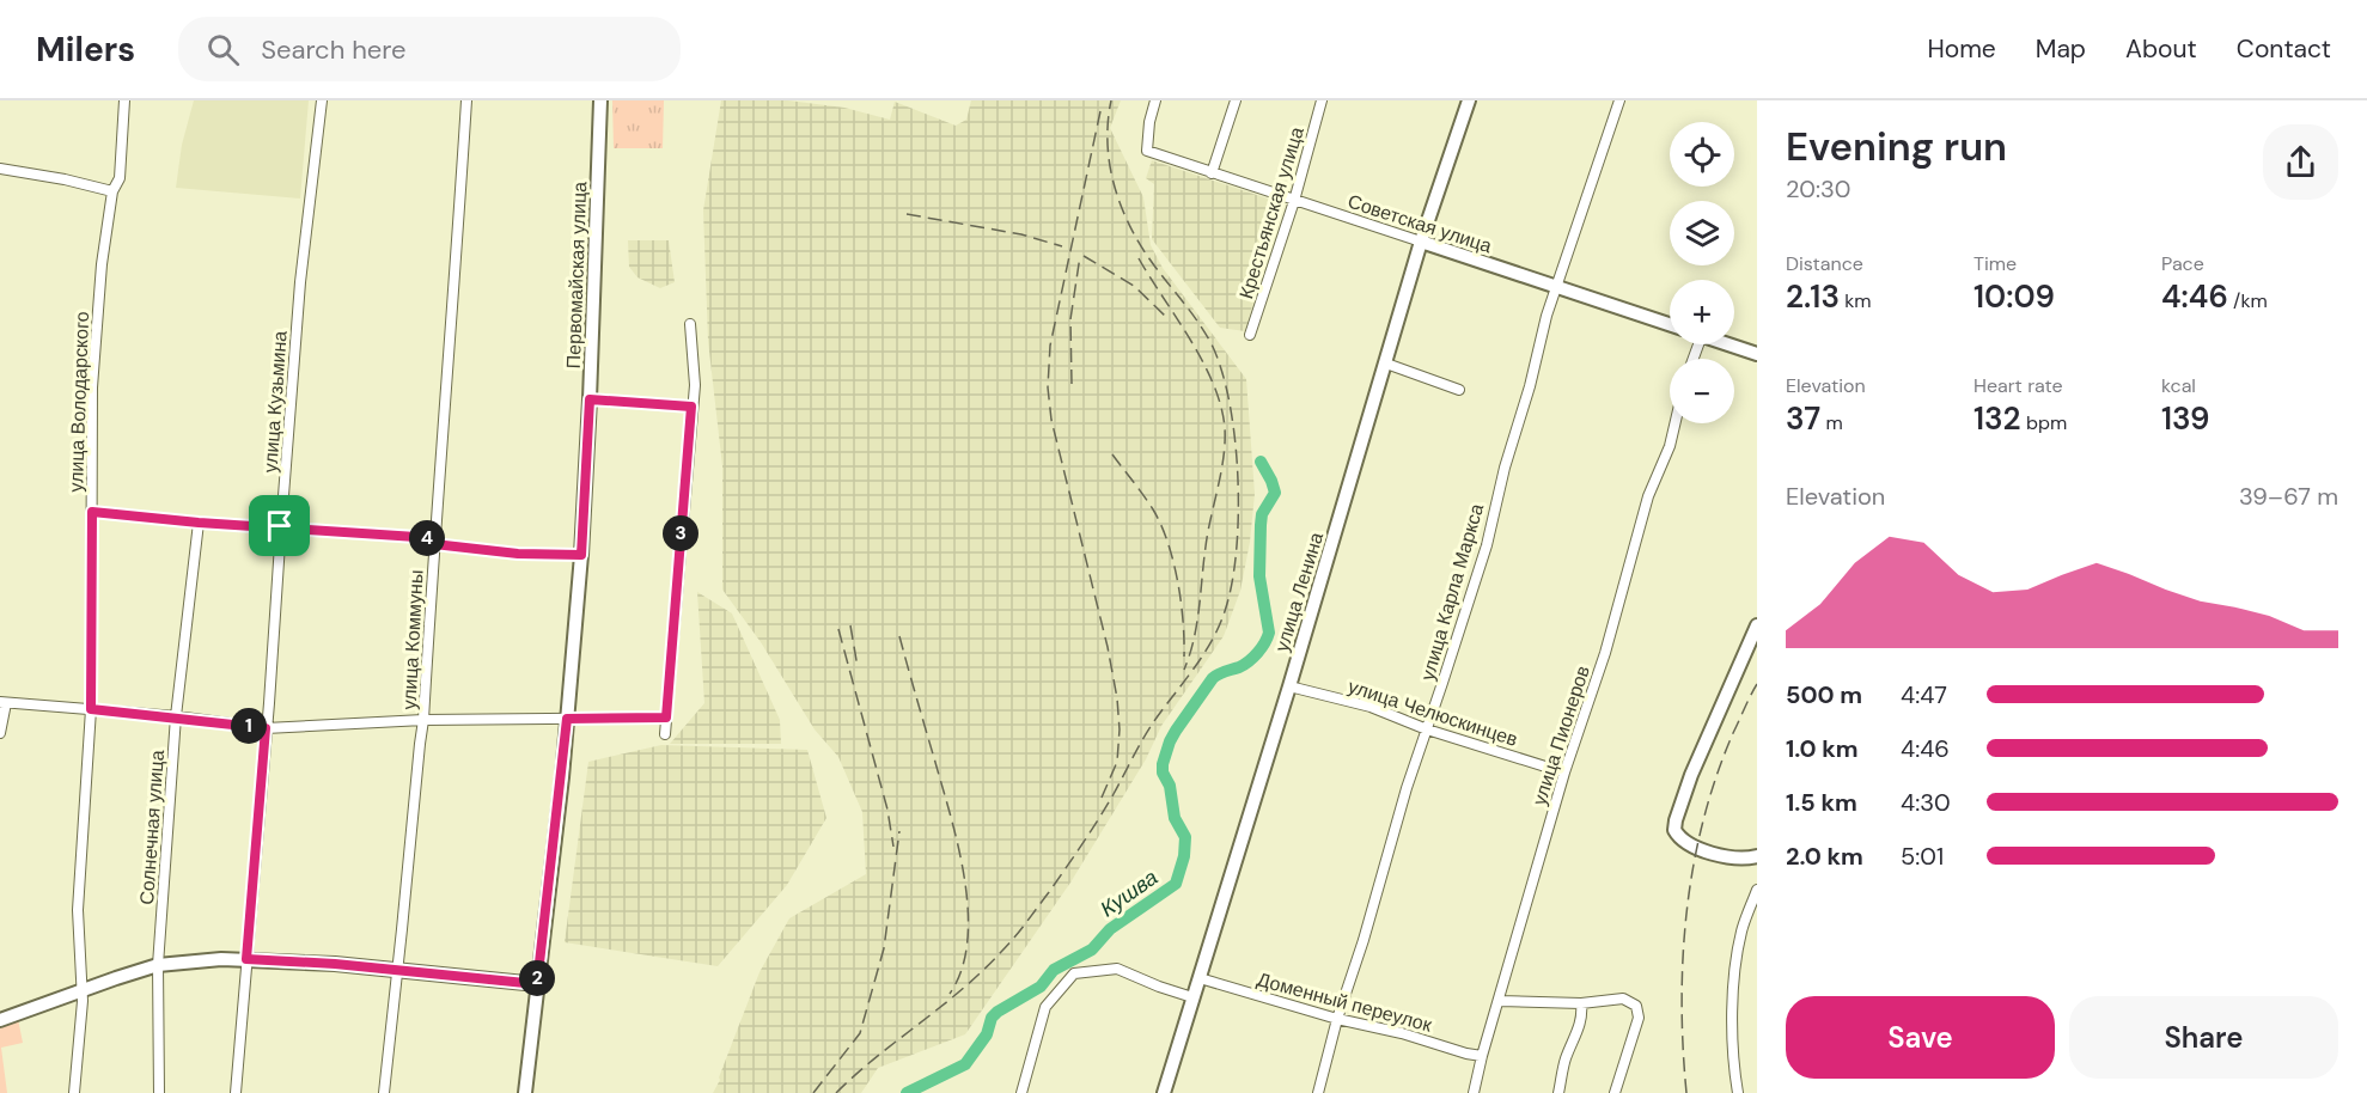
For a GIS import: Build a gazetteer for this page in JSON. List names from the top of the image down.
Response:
{
  "streets": {
    "main road": ["Советская улица", "Первомайская улица", "улица Ленина"],
    "street": [
      "Крестьянская улица",
      "улица Володарского",
      "улица Кузьмина",
      "улица Карла Маркса",
      "улица Коммуны",
      "улица Челюскинцев",
      "улица Пионеров",
      "Солнечная улица",
      "Доменный переулок"
    ]
  },
  "crossings": [
    ["Крестьянская улица", "Советская улица"],
    ["Советская улица", "улица Ленина"],
    ["Советская улица", "улица Карла Маркса"],
    ["улица Ленина", "улица Челюскинцев"],
    ["улица Ленина", "Доменный переулок"],
    ["улица Карла Маркса", "улица Челюскинцев"],
    ["улица Карла Маркса", "Доменный переулок"],
    ["улица Челюскинцев", "улица Пионеров"],
    ["улица Пионеров", "Доменный переулок"]
  ],
  "water": ["Кушва"],
  "page": {
    "header": "Milers",
    "search": "Search here",
    "nav": [
      "Home",
      "Map",
      "About",
      "Contact"
    ],
    "heading": ["Evening run", "20:30"],
    "map_buttons": ["+", "−"],
    "stats": [
      ["Distance", "2.13 km"],
      ["Time", "10:09"],
      ["Pace", "4:46 /km"],
      ["Elevation", "37 m"],
      ["Heart rate", "132 bpm"],
      ["kcal", "139"]
    ],
    "chart": ["Elevation", "39–67 m"],
    "pins": [
      "3",
      "4",
      "1",
      "2"
    ],
    "list": [
      {
        "name": "500 m",
        "note": "4:47"
      },
      {
        "name": "1.0 km",
        "note": "4:46"
      },
      {
        "name": "1.5 km",
        "note": "4:30"
      },
      {
        "name": "2.0 km",
        "note": "5:01"
      }
    ],
    "buttons": ["Save", "Share"]
  }
}
